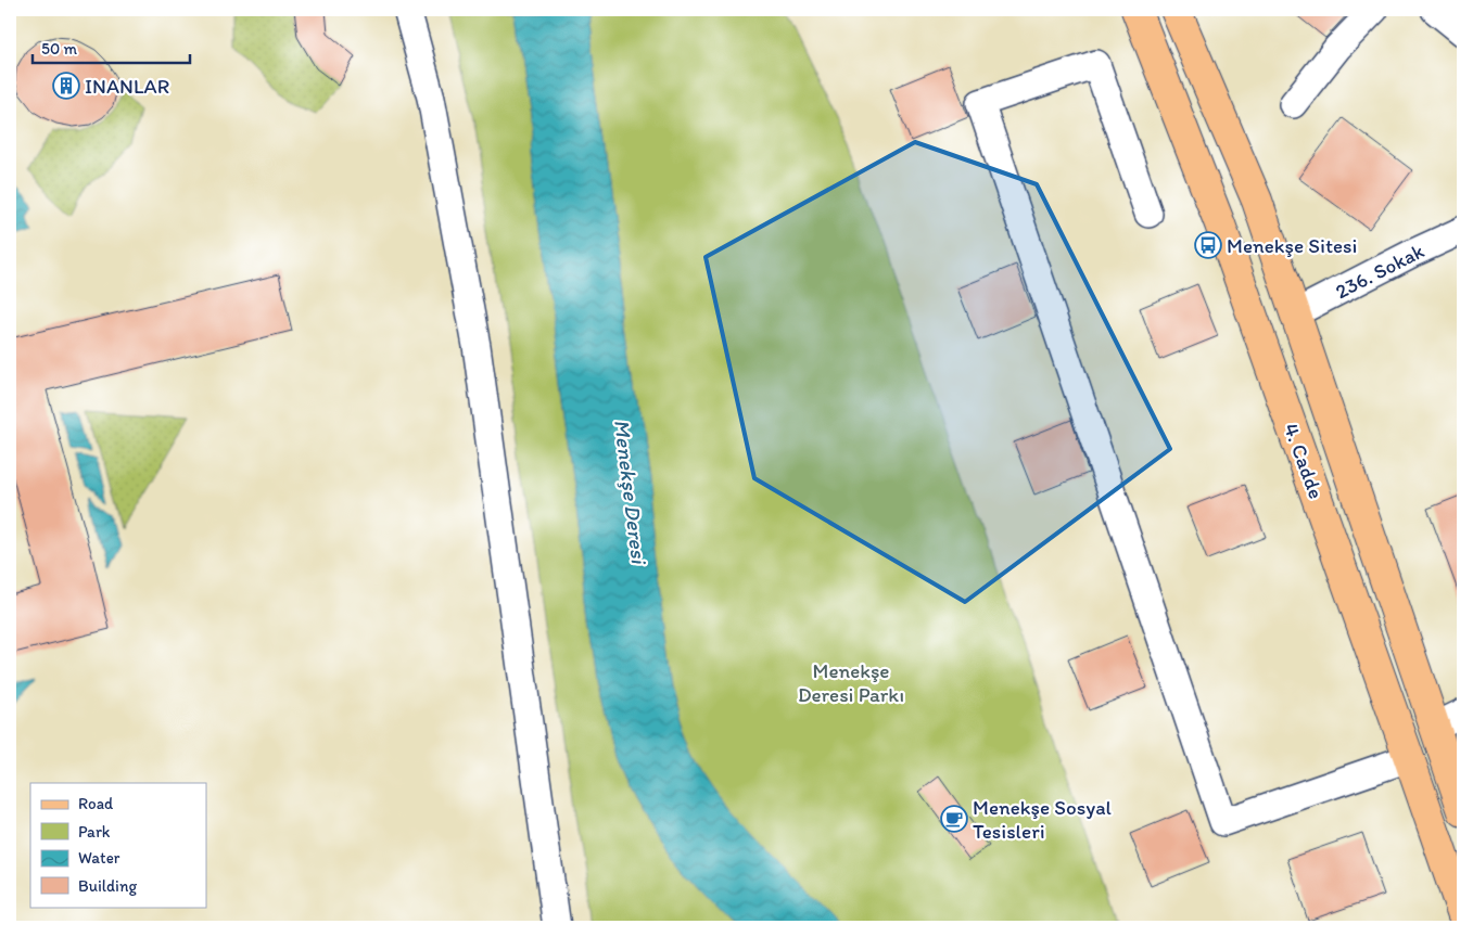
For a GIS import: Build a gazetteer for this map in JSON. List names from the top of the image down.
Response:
{
  "streets": {
    "main road": ["4. Cadde"],
    "street": ["236. Sokak"]
  },
  "crossings": [
    ["236. Sokak", "4. Cadde"]
  ],
  "water": ["Menekşe Deresi"],
  "parks": ["Menekşe Deresi Parkı"],
  "places": {
    "building": ["INANLAR"],
    "bus stop": ["Menekşe Sitesi"],
    "cafe": ["Menekşe Sosyal Tesisleri"]
  },
  "legend": [
    "Road",
    "Park",
    "Water",
    "Building"
  ],
  "scale_bar": "50 m"
}
